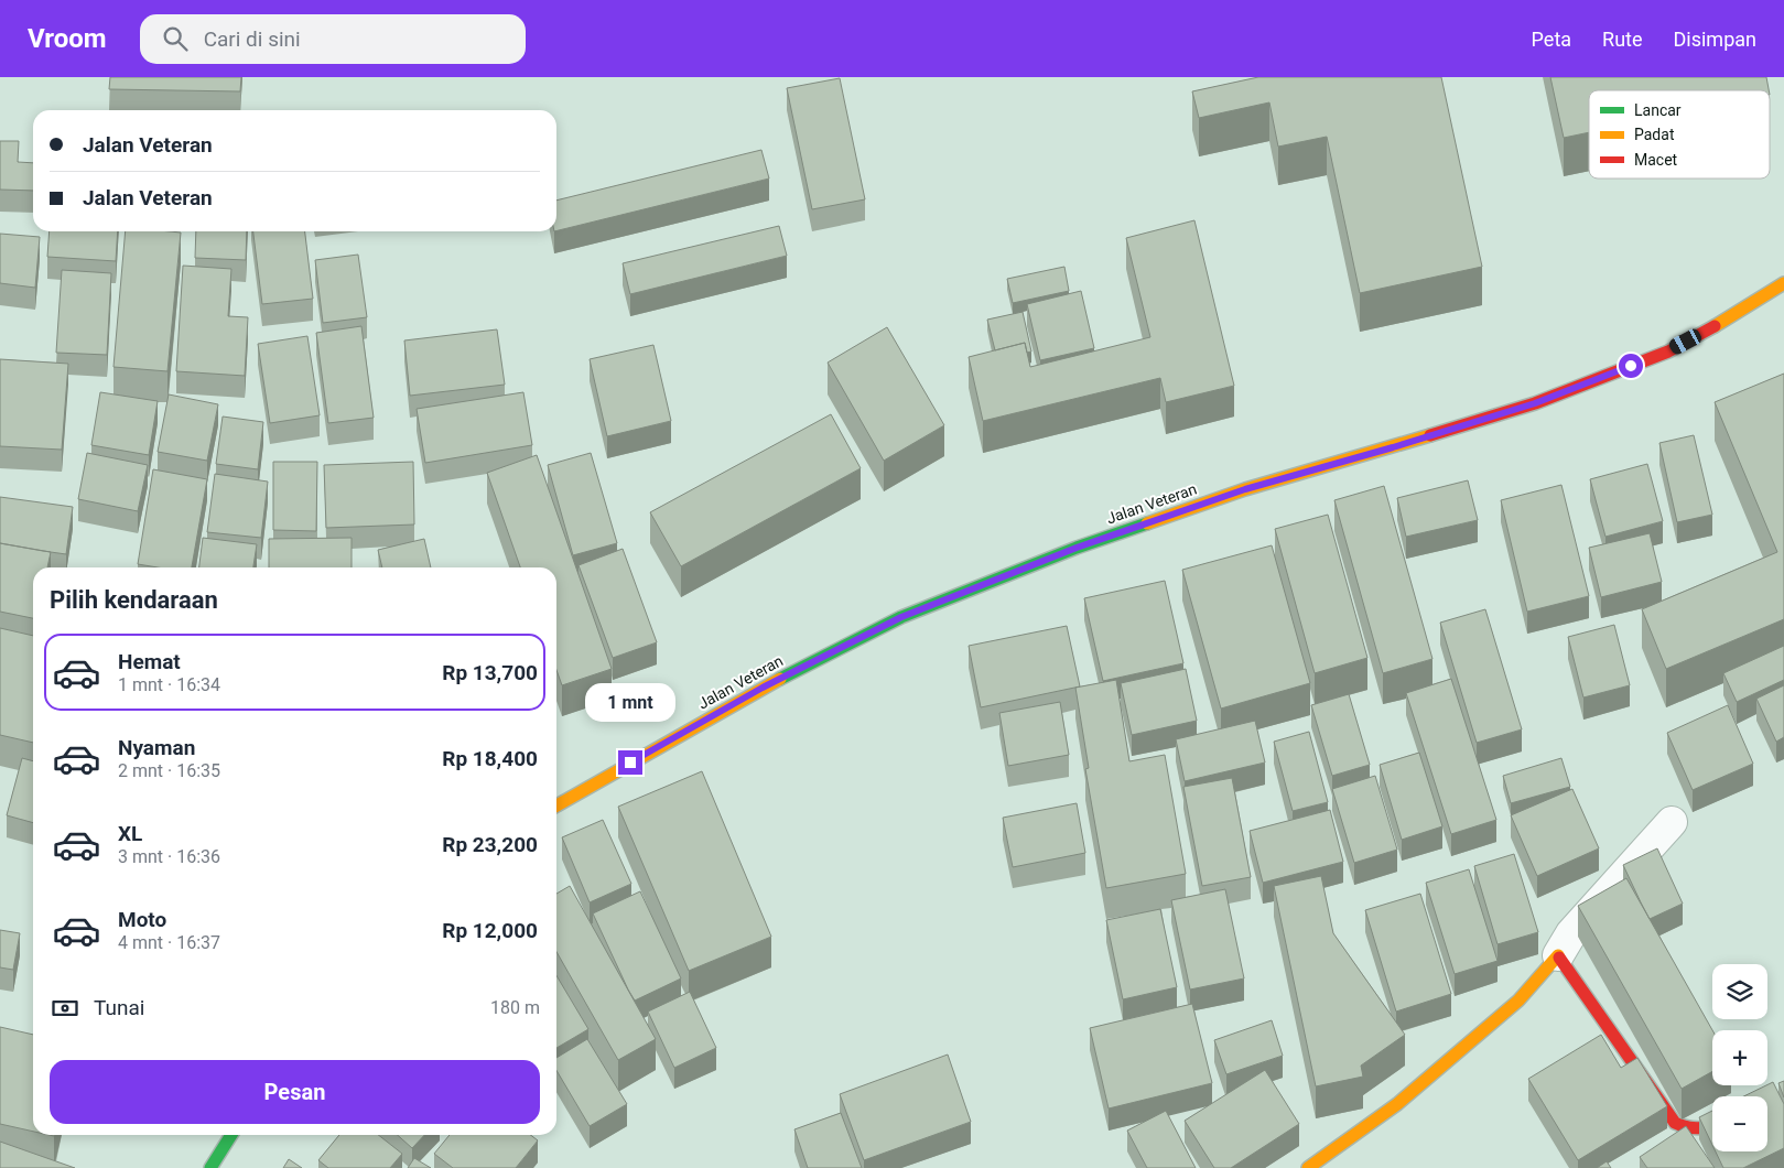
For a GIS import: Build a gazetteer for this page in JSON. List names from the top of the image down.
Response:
{
  "streets": {
    "main road": ["Jalan Veteran"]
  },
  "legend": ["Lancar", "Padat", "Macet"],
  "page": {
    "header": "Vroom",
    "search": "Cari di sini",
    "nav": ["Peta", "Rute", "Disimpan"],
    "banner": ["Jalan Veteran", "Jalan Veteran"],
    "heading": "Pilih kendaraan",
    "list": [
      {
        "name": "Hemat",
        "note": "1 mnt · 16:34",
        "value": "Rp 13,700"
      },
      {
        "name": "Nyaman",
        "note": "2 mnt · 16:35",
        "value": "Rp 18,400"
      },
      {
        "name": "XL",
        "note": "3 mnt · 16:36",
        "value": "Rp 23,200"
      },
      {
        "name": "Moto",
        "note": "4 mnt · 16:37",
        "value": "Rp 12,000"
      }
    ],
    "bubble": "1 mnt",
    "map_buttons": ["+", "−"],
    "pay": ["Tunai", "180 m"],
    "buttons": "Pesan"
  }
}
